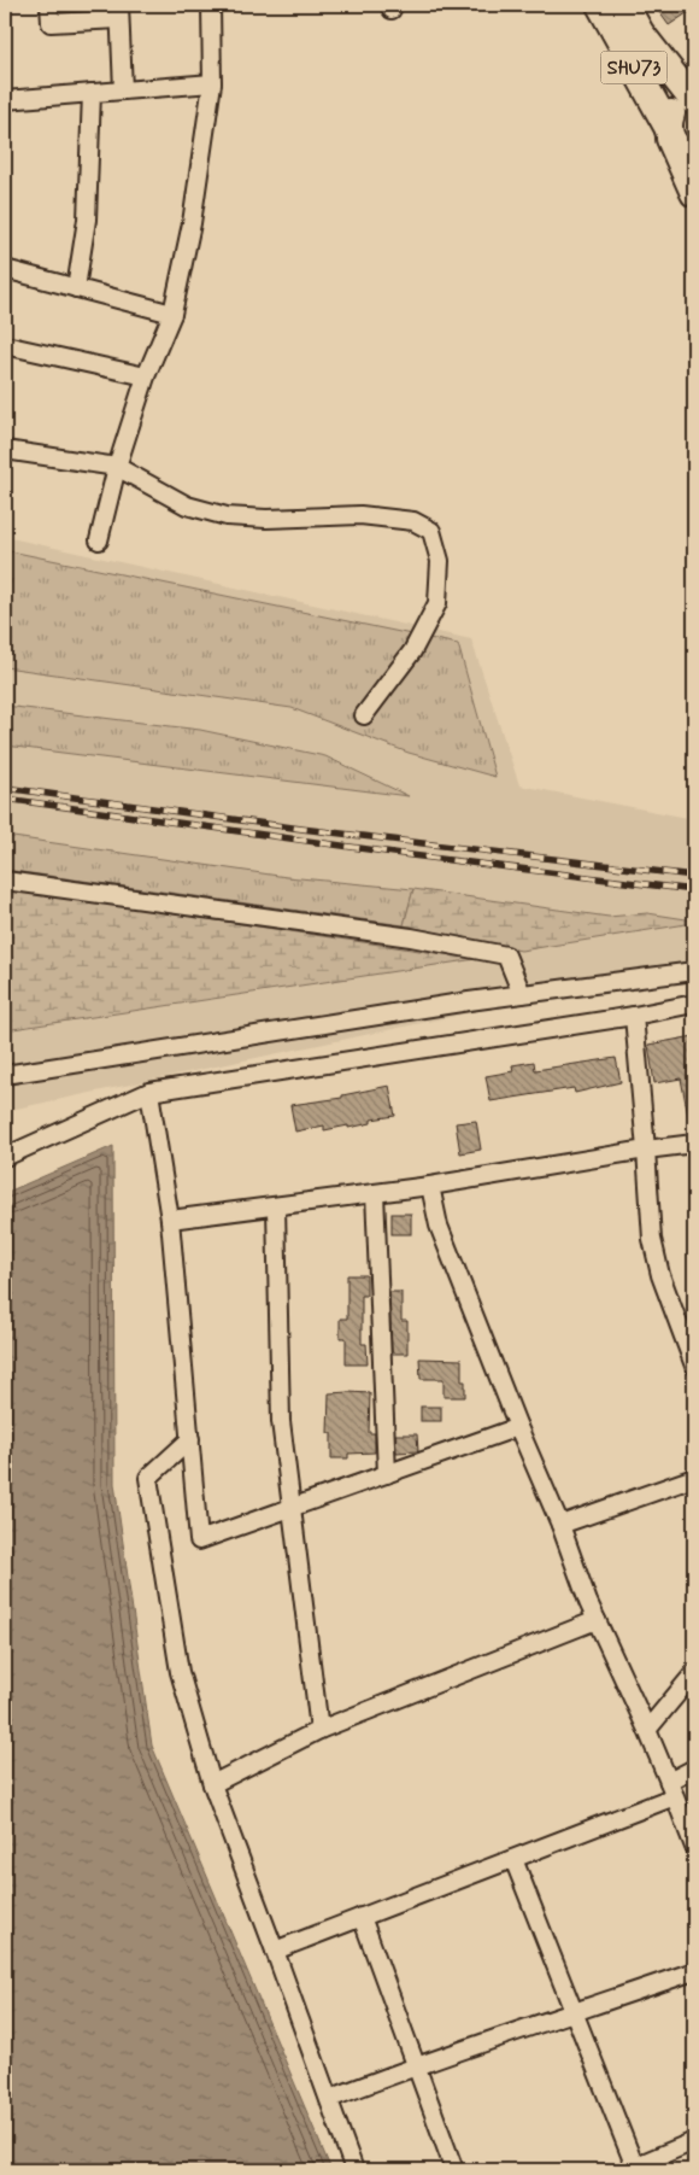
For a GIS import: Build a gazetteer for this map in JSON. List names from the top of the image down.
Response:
{
  "streets": {
    "main road": ["SHU73"]
  }
}
